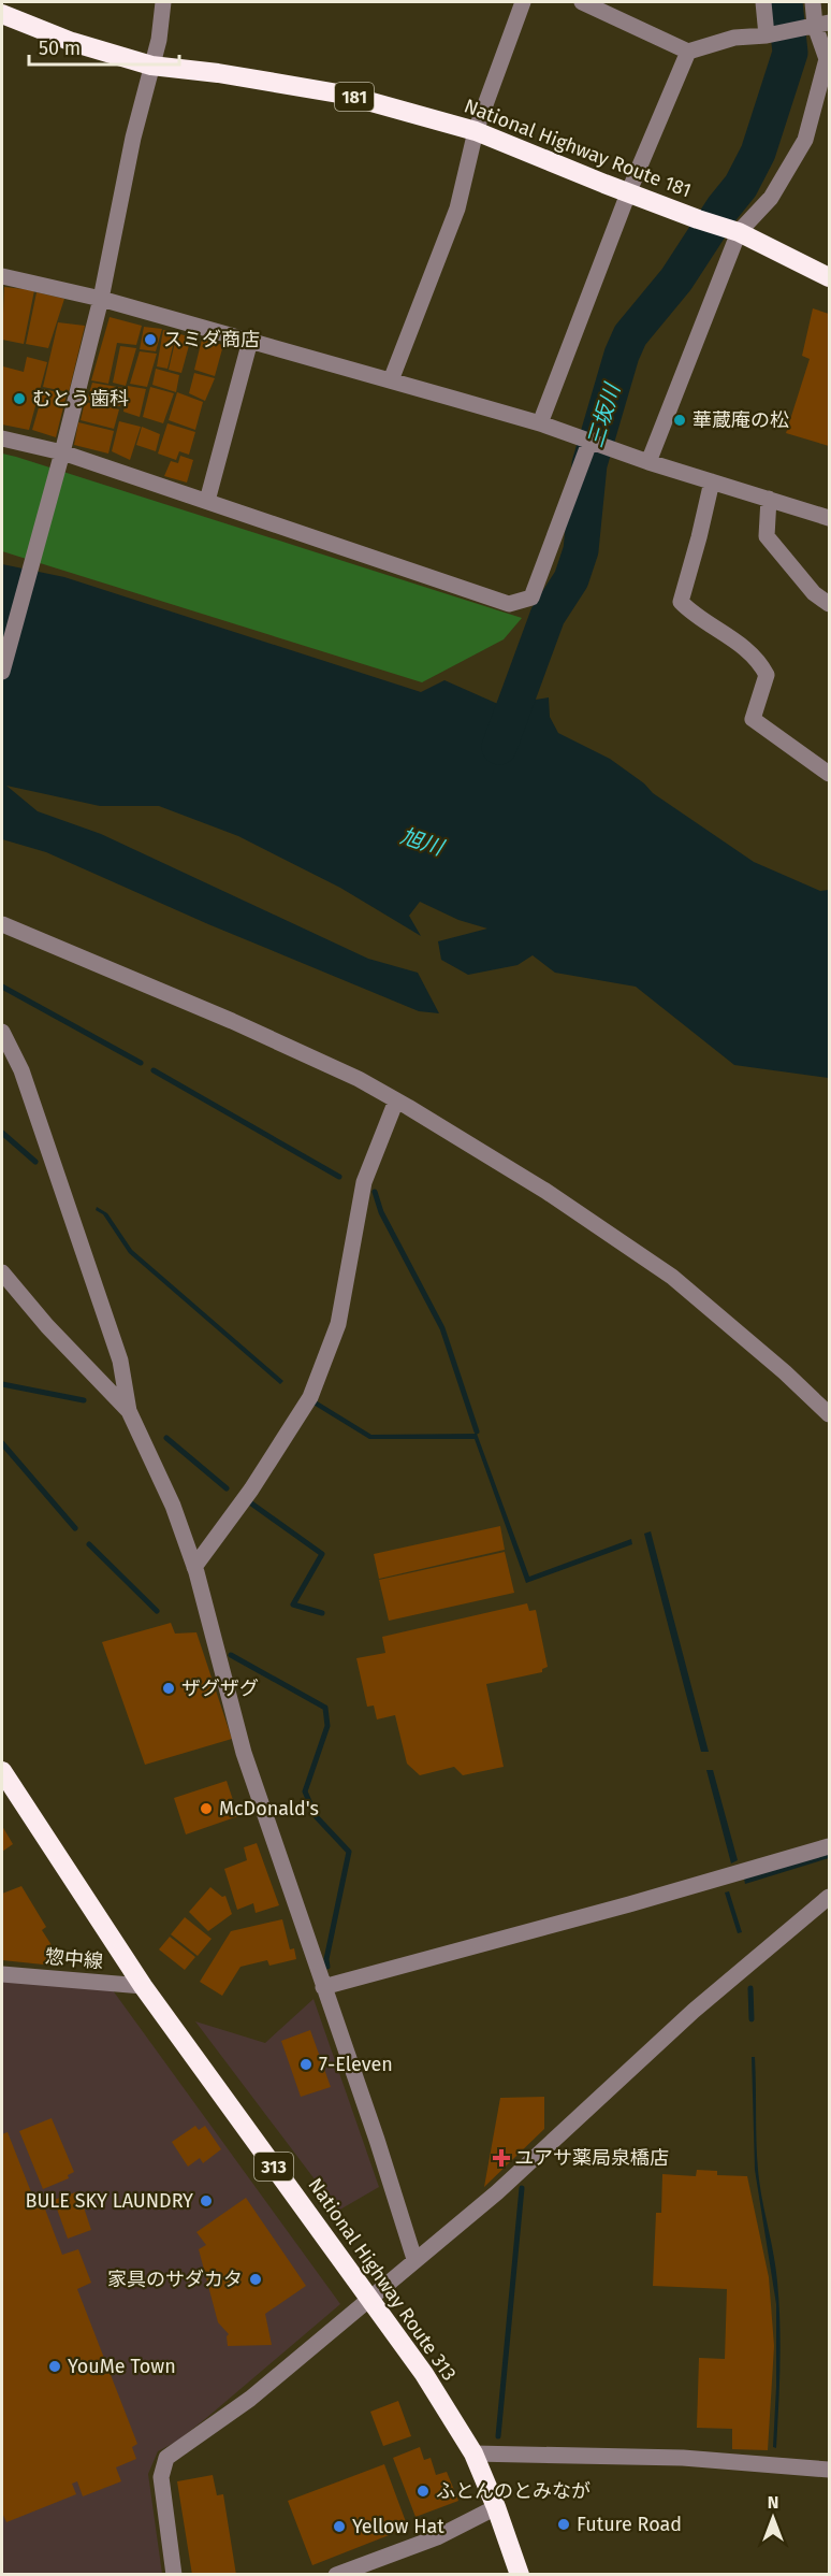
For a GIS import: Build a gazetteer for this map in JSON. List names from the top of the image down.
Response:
{
  "streets": {
    "highway": [
      "181",
      "National Highway Route 181",
      "313",
      "National Highway Route 313"
    ],
    "street": ["惣中線"]
  },
  "crossings": [
    ["惣中線", "National Highway Route 313"]
  ],
  "water": ["三坂川", "旭川"],
  "places": {
    "other": [
      "スミダ商店",
      "むとう歯科",
      "華蔵庵の松",
      "ザグザグ",
      "McDonald's",
      "7-Eleven",
      "BULE SKY LAUNDRY",
      "家具のサダカタ",
      "YouMe Town",
      "ふとんのとみなが",
      "Future Road",
      "Yellow Hat"
    ],
    "health": ["ユアサ薬局泉橋店"]
  },
  "scale_bar": "50 m",
  "north": "top"
}
